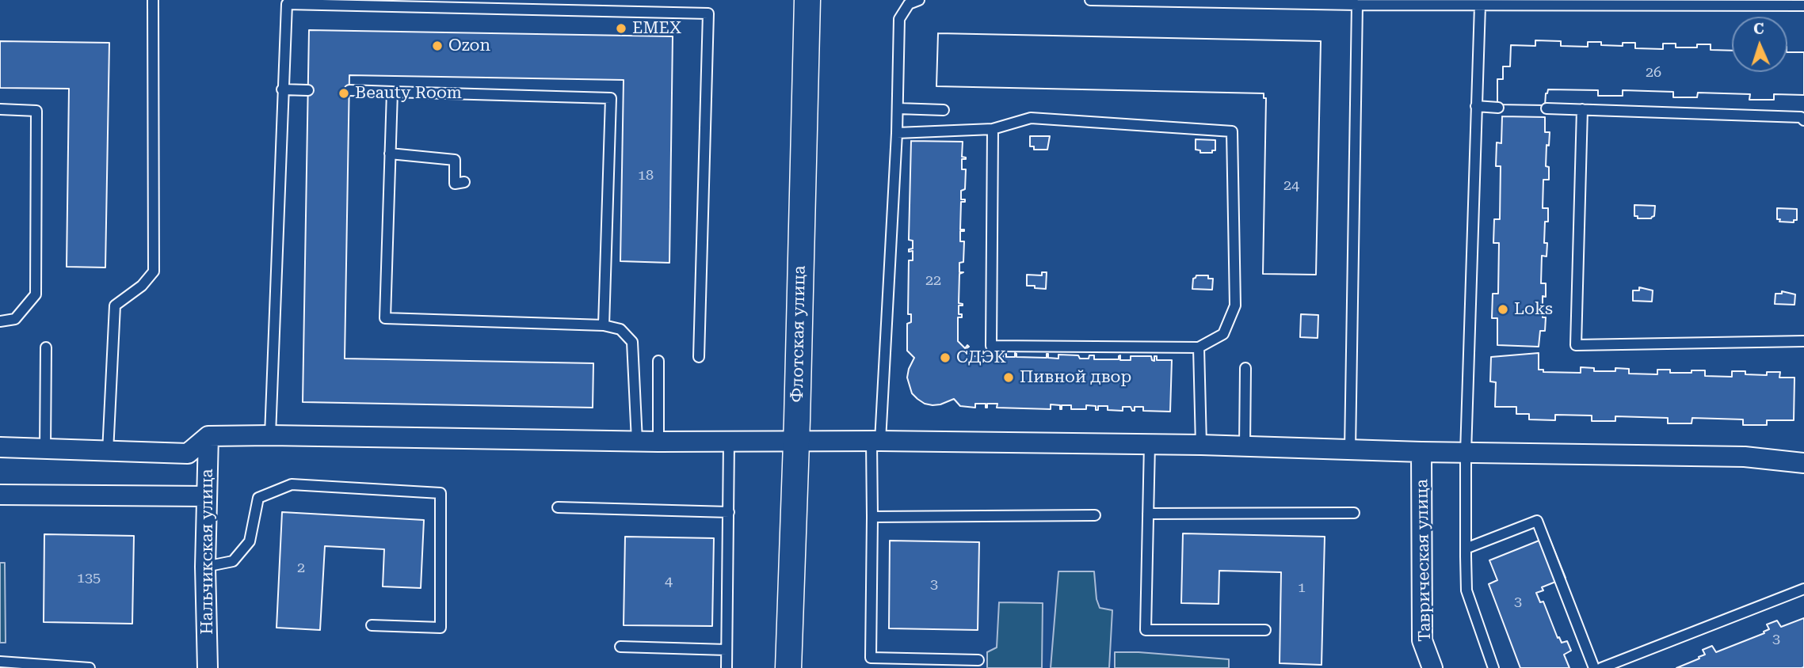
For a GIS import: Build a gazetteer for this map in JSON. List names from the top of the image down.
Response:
{
  "streets": {
    "street": ["Флотская улица", "Нальчикская улица", "Таврическая улица"]
  },
  "places": [
    "EMEX",
    "Ozon",
    "Beauty Room",
    "Loks",
    "СДЭК",
    "Пивной двор"
  ],
  "house_numbers": [
    "26",
    "18",
    "24",
    "22",
    "2",
    "135",
    "4",
    "3",
    "1",
    "3",
    "3"
  ],
  "north": "top"
}
